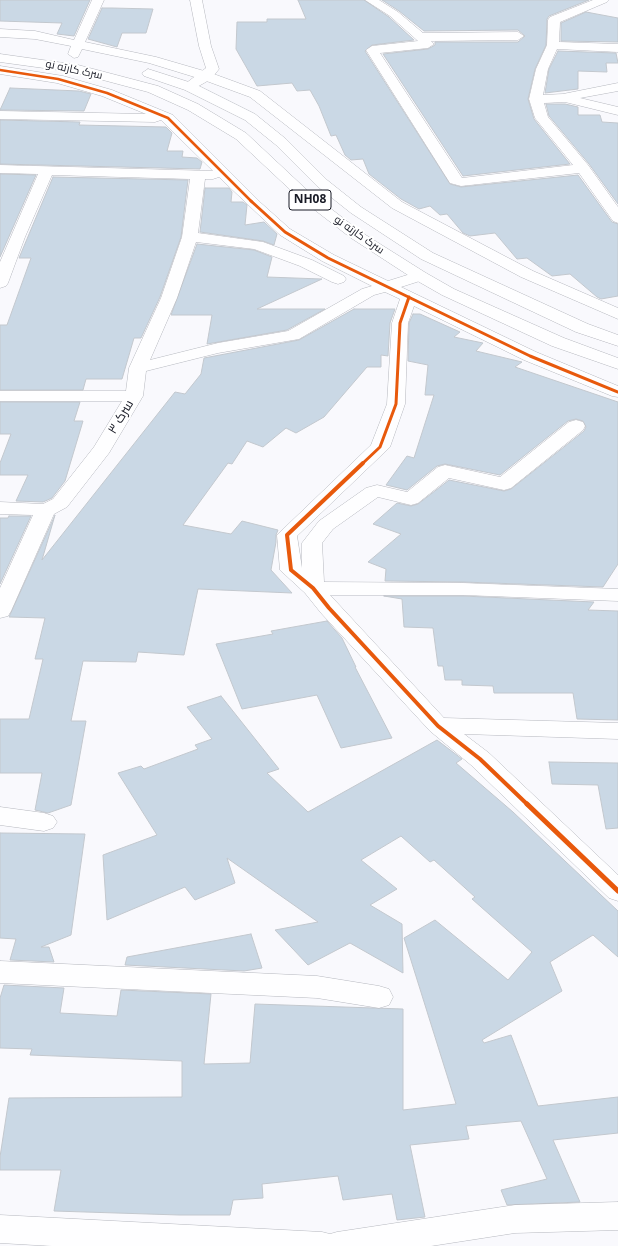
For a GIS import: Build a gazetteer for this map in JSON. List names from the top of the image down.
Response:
{
  "streets": {
    "main road": ["سرک کارته نو", "NH08", "سرک ۳"]
  }
}
